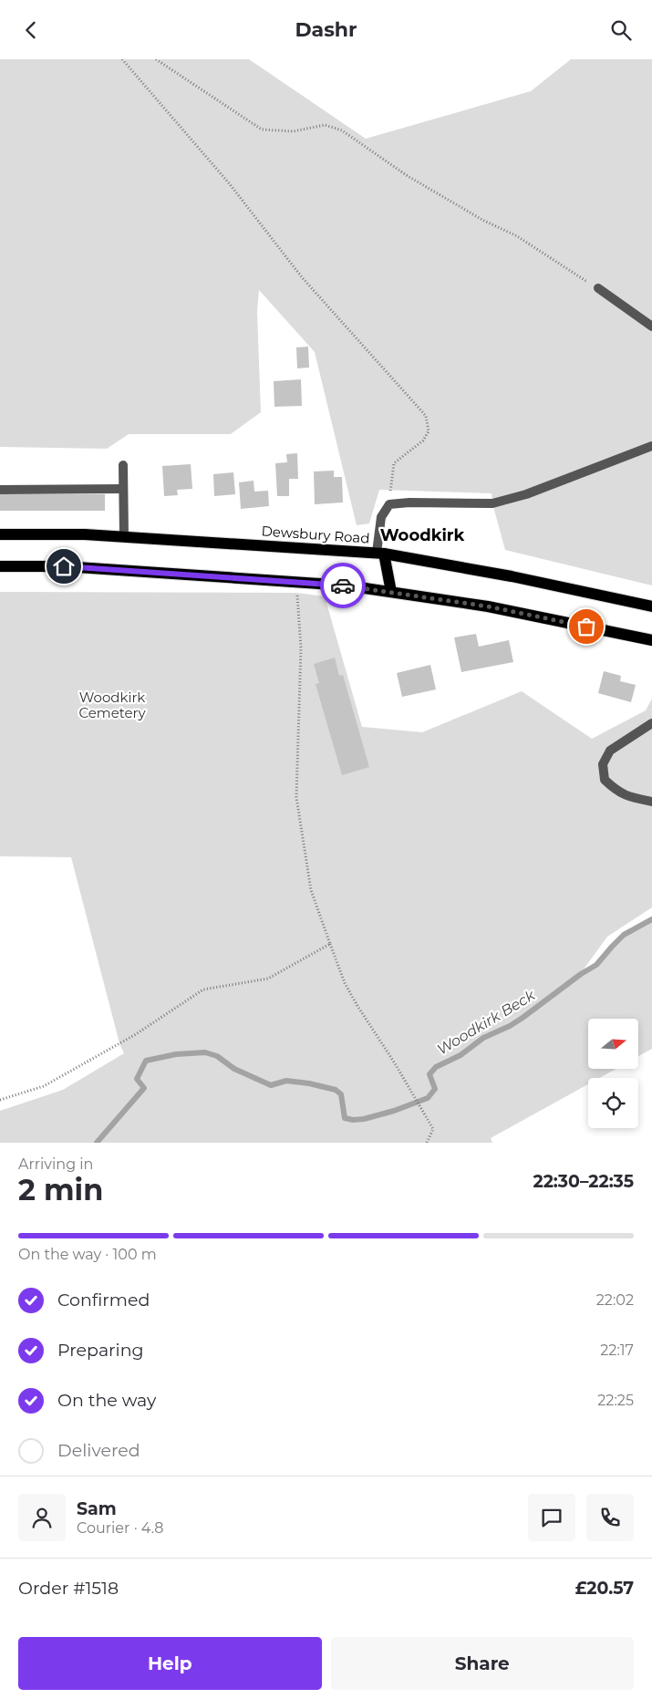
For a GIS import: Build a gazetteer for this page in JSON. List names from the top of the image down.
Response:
{
  "streets": {
    "main road": ["Dewsbury Road"]
  },
  "districts": ["Woodkirk"],
  "water": ["Woodkirk Beck"],
  "parks": ["Woodkirk Cemetery"],
  "north": "right",
  "page": {
    "header": "Dashr",
    "heading": ["2 min", "Arriving in", "22:30–22:35"],
    "panel": [
      "Sam",
      "Courier · 4.8",
      "Order #1518",
      "£20.57"
    ],
    "bar": "On the way · 100 m",
    "list": [
      ["Confirmed", "22:02"],
      ["Preparing", "22:17"],
      ["On the way", "22:25"],
      "Delivered"
    ],
    "buttons": ["Help", "Share"]
  }
}
